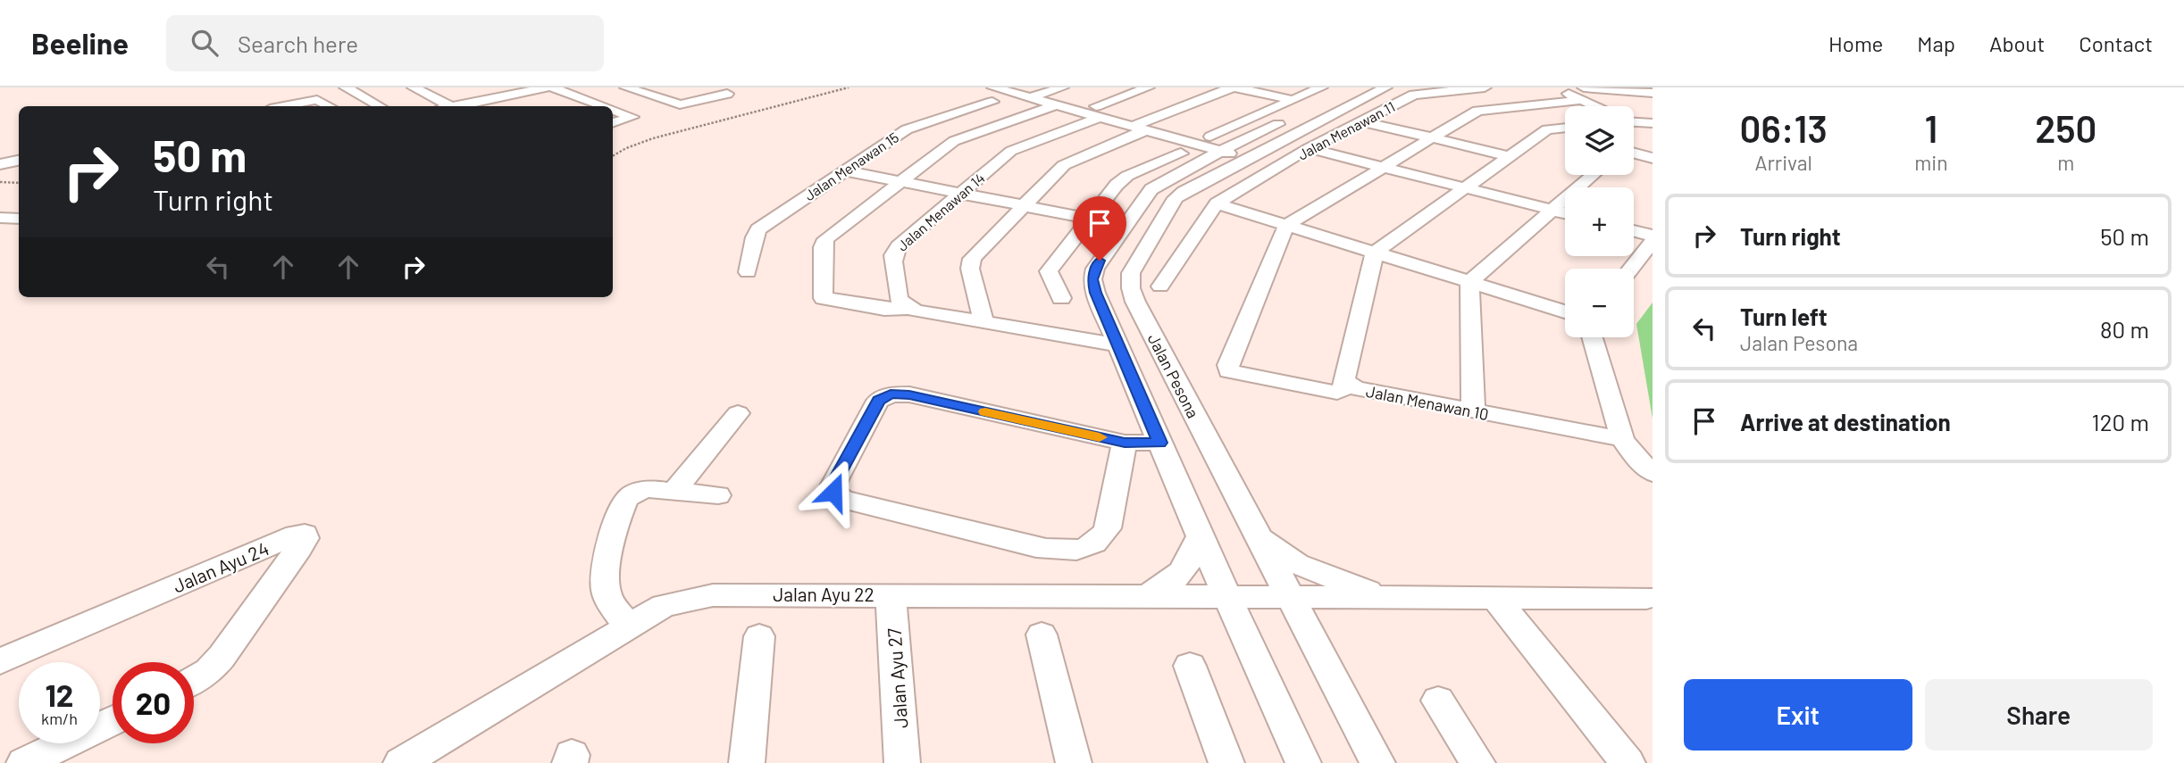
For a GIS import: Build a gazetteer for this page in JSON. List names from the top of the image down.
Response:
{
  "streets": {
    "street": [
      "Jalan Menawan 11",
      "Jalan Menawan 15",
      "Jalan Menawan 14",
      "Jalan Pesona",
      "Jalan Menawan 10",
      "Jalan Ayu 24",
      "Jalan Ayu 22",
      "Jalan Ayu 27"
    ]
  },
  "crossings": [
    ["Jalan Pesona", "Jalan Ayu 22"],
    ["Jalan Ayu 22", "Jalan Ayu 27"]
  ],
  "page": {
    "header": "Beeline",
    "search": "Search here",
    "nav": [
      "Home",
      "Map",
      "About",
      "Contact"
    ],
    "eta": [
      "06:13",
      "Arrival",
      "1",
      "min",
      "250",
      "m"
    ],
    "map_buttons": ["+", "−"],
    "turn": ["50 m", "Turn right"],
    "list": [
      {
        "name": "Turn right",
        "value": "50 m"
      },
      {
        "name": "Turn left",
        "note": "Jalan Pesona",
        "value": "80 m"
      },
      {
        "name": "Arrive at destination",
        "value": "120 m"
      }
    ],
    "speed": "12 km/h",
    "limit": "20",
    "buttons": ["Exit", "Share"]
  }
}
